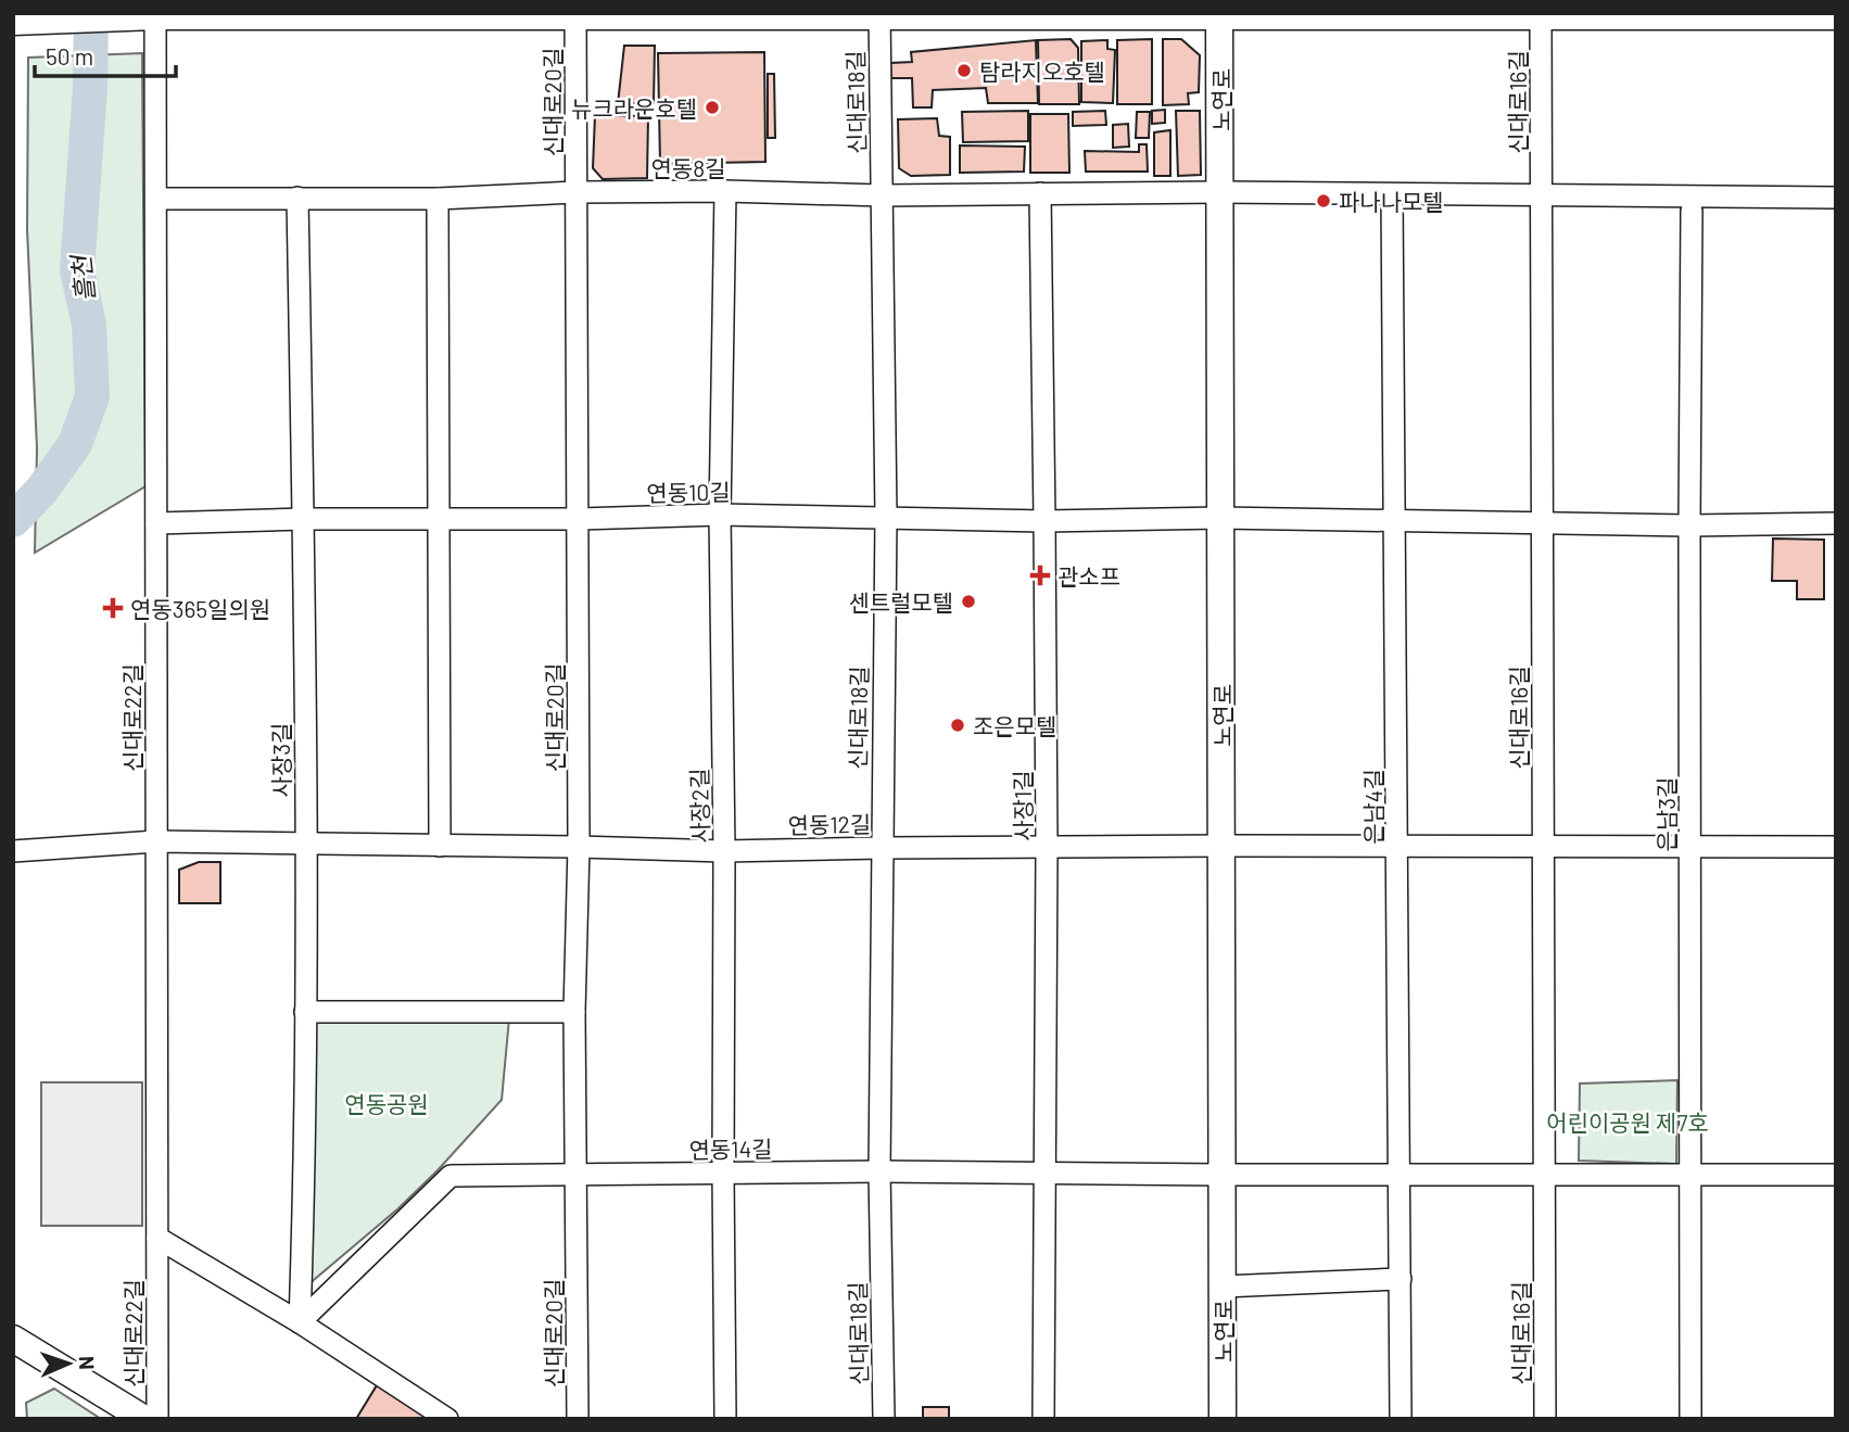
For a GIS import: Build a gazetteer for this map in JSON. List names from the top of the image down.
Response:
{
  "streets": {
    "main road": ["노연로"],
    "street": [
      "신대로20길",
      "신대로18길",
      "신대로16길",
      "연동8길",
      "연동10길",
      "신대로22길",
      "사장3길",
      "사장2길",
      "사장1길",
      "은남4길",
      "은남3길",
      "연동12길",
      "연동14길"
    ]
  },
  "crossings": [
    ["노연로", "연동8길"],
    ["노연로", "연동10길"],
    ["노연로", "연동12길"],
    ["노연로", "연동14길"],
    ["신대로20길", "연동8길"],
    ["신대로20길", "연동10길"],
    ["신대로20길", "연동12길"],
    ["신대로20길", "연동14길"],
    ["신대로18길", "연동8길"],
    ["신대로18길", "연동10길"],
    ["신대로18길", "연동12길"],
    ["신대로18길", "연동14길"],
    ["신대로16길", "연동8길"],
    ["신대로16길", "연동10길"],
    ["신대로16길", "연동12길"],
    ["신대로16길", "연동14길"],
    ["연동8길", "신대로22길"],
    ["연동8길", "사장3길"],
    ["연동8길", "사장2길"],
    ["연동8길", "사장1길"],
    ["연동8길", "은남4길"],
    ["연동10길", "신대로22길"],
    ["연동10길", "사장3길"],
    ["연동10길", "사장2길"],
    ["연동10길", "사장1길"],
    ["연동10길", "은남4길"],
    ["연동10길", "은남3길"],
    ["신대로22길", "연동12길"],
    ["사장3길", "연동12길"],
    ["사장3길", "연동14길"],
    ["사장2길", "연동12길"],
    ["사장2길", "연동14길"],
    ["사장1길", "연동12길"],
    ["사장1길", "연동14길"],
    ["은남4길", "연동12길"],
    ["은남4길", "연동14길"],
    ["은남3길", "연동12길"],
    ["은남3길", "연동14길"]
  ],
  "water": ["흘천"],
  "parks": ["연동공원", "어린이공원 제7호"],
  "places": {
    "other": [
      "탐라지오호텔",
      "뉴크라운호텔",
      "파나나모텔",
      "센트럴모텔",
      "조은모텔"
    ],
    "health": ["관소프", "연동365일의원"]
  },
  "scale_bar": "50 m",
  "north": "right"
}
